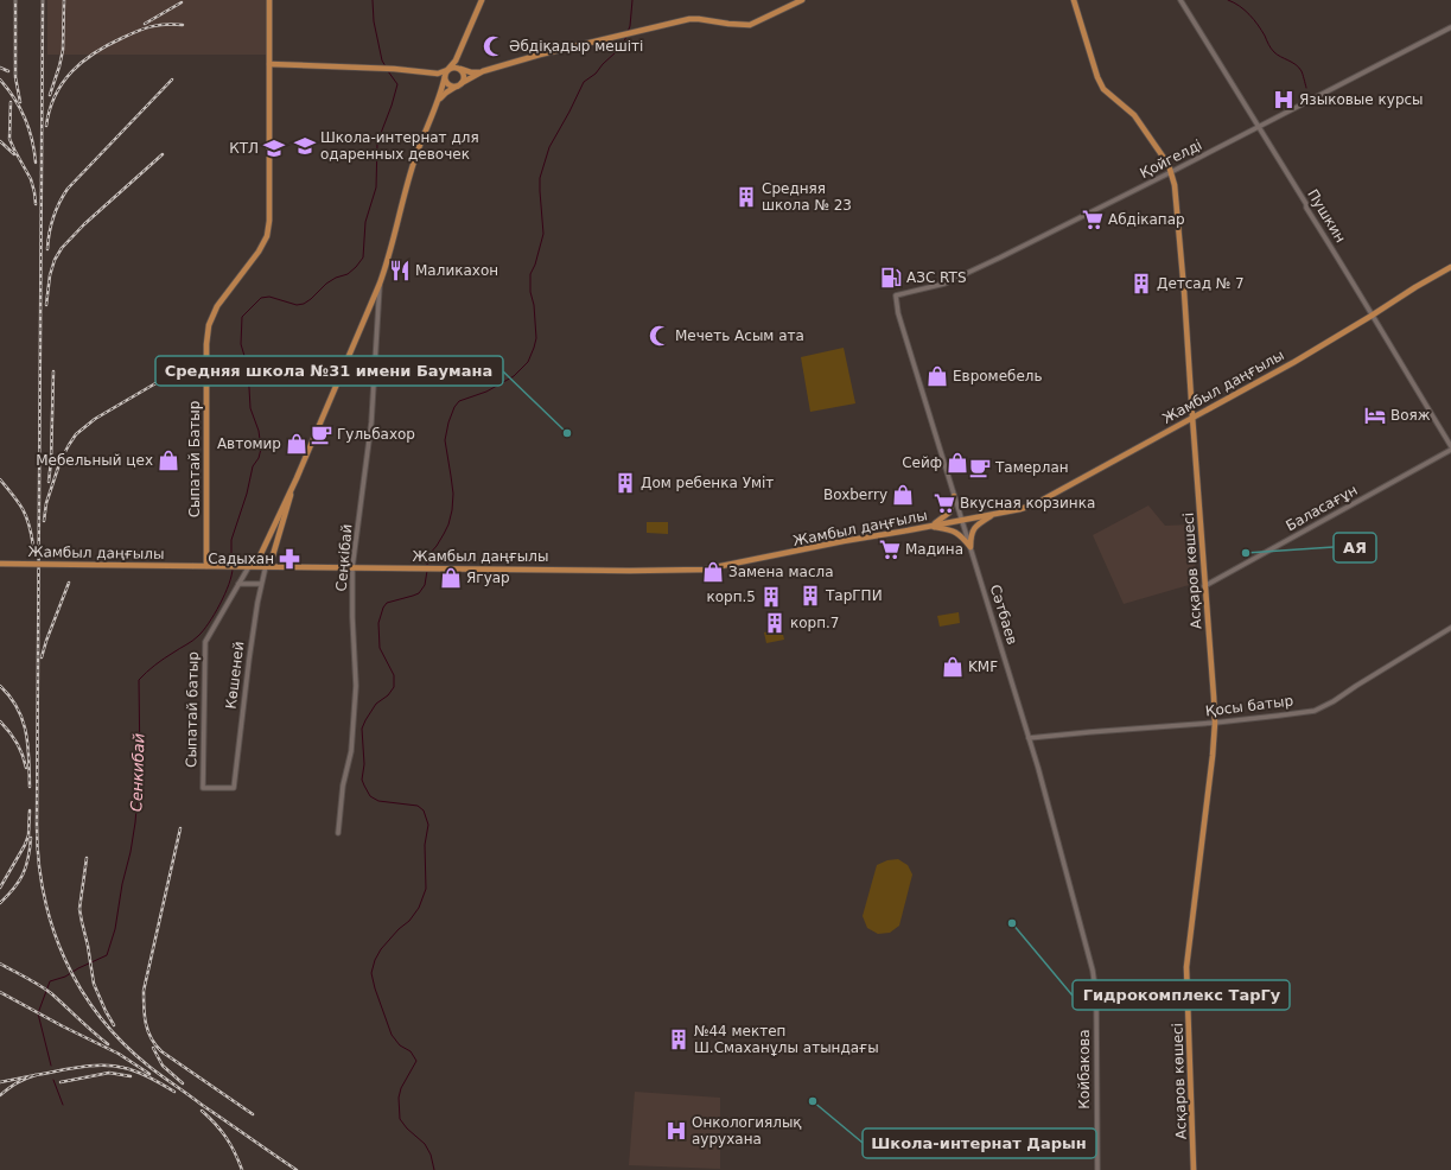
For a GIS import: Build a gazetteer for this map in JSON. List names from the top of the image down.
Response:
{
  "streets": {
    "main road": ["Жамбыл даңғылы", "Сыпатай Батыр", "Асқаров көшесі"],
    "street": [
      "Қойгелді",
      "Пушкин",
      "Баласағұн",
      "Сеңкібай",
      "Сәтбаев",
      "Көшеней",
      "Қосы батыр",
      "Сыпатай батыр",
      "Койбакова"
    ]
  },
  "crossings": [
    ["Қойгелді", "Пушкин"],
    ["Қойгелді", "Асқаров көшесі"],
    ["Қойгелді", "Сәтбаев"],
    ["Пушкин", "Жамбыл даңғылы"],
    ["Жамбыл даңғылы", "Сыпатай Батыр"],
    ["Жамбыл даңғылы", "Сеңкібай"],
    ["Жамбыл даңғылы", "Асқаров көшесі"],
    ["Жамбыл даңғылы", "Сәтбаев"],
    ["Жамбыл даңғылы", "Көшеней"],
    ["Жамбыл даңғылы", "Сыпатай батыр"],
    ["Баласағұн", "Асқаров көшесі"],
    ["Асқаров көшесі", "Қосы батыр"],
    ["Сәтбаев", "Қосы батыр"],
    ["Сәтбаев", "Койбакова"],
    ["Көшеней", "Сыпатай батыр"]
  ],
  "water": ["Сенкибай"],
  "places": {
    "mosque": ["Әбдіқадыр мешіті", "Мечеть Асым ата"],
    "hospital": ["Языковые курсы", "Онкологиялық аурухана"],
    "school or university": ["Школа-интернат для одаренных девочек", "КТЛ"],
    "building": [
      "Средняя школа № 23",
      "Детсад № 7",
      "Дом ребенка Умiт",
      "ТарГПИ",
      "корп.5",
      "корп.7",
      "№44 мектеп Ш.Смаханұлы атындағы"
    ],
    "supermarket": ["Абдiкапар", "Вкусная корзинка", "Мадина"],
    "restaurant": ["Маликахон"],
    "fuel station": ["АЗС RTS"],
    "shop": [
      "Евромебель",
      "Автомир",
      "Мебельный цех",
      "Сейф",
      "Boxberry",
      "Замена масла",
      "Ягуар",
      "KMF"
    ],
    "hotel": ["Вояж"],
    "other": [
      "Средняя школа №31 имени Баумана",
      "АЯ",
      "Гидрокомплекс ТарГу",
      "Школа-интернат Дарын"
    ],
    "cafe": ["Гульбахор", "Тамерлан"],
    "pharmacy": ["Садыхан"]
  }
}
